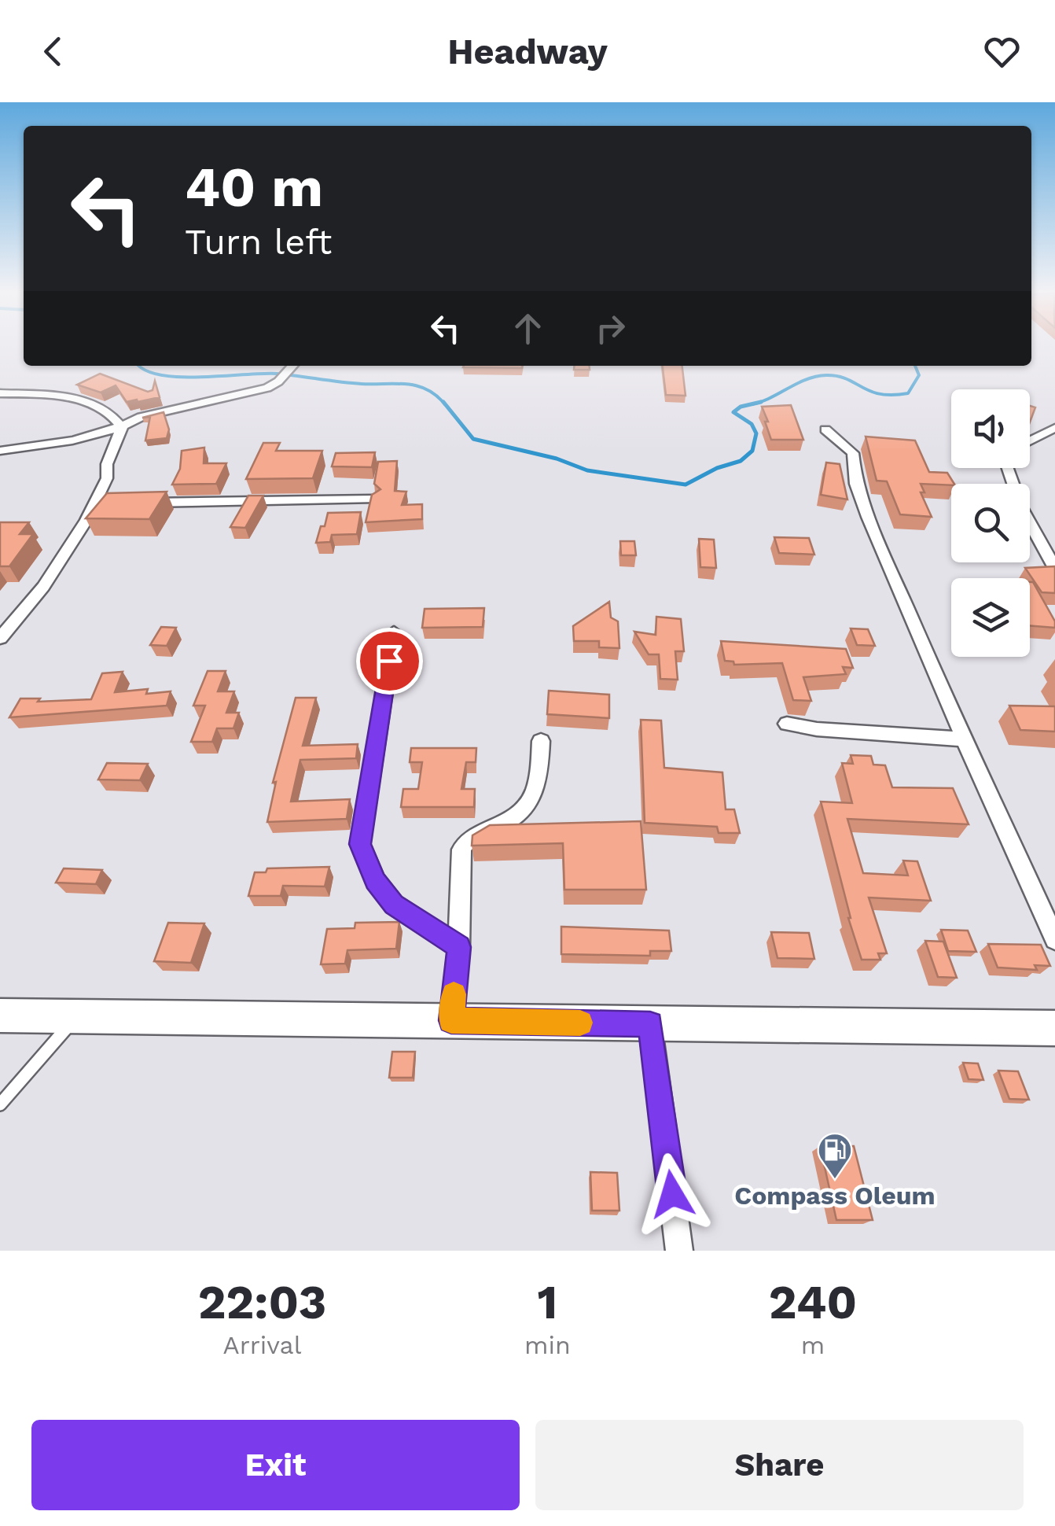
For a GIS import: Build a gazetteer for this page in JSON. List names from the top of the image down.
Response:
{
  "places": {
    "fuel station": ["Compass Oleum"]
  },
  "page": {
    "header": "Headway",
    "turn": ["40 m", "Turn left"],
    "eta": [
      "22:03",
      "Arrival",
      "1",
      "min",
      "240",
      "m"
    ],
    "buttons": ["Exit", "Share"]
  }
}
